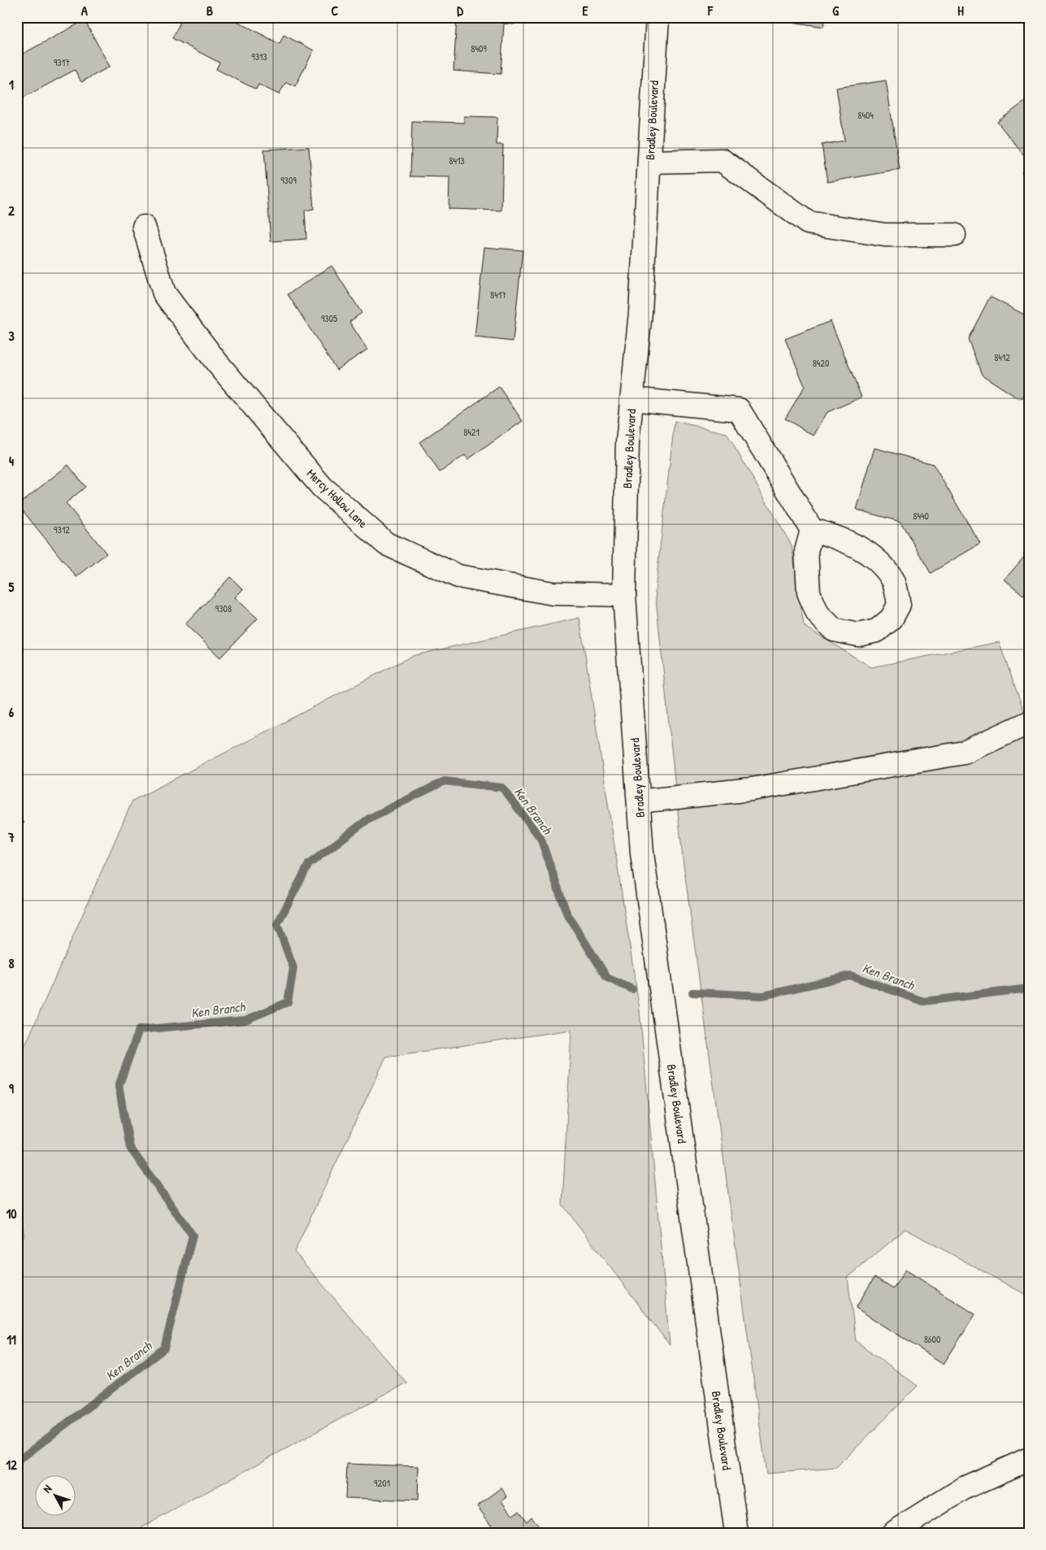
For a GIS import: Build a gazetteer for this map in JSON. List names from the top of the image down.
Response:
{
  "streets": {
    "main road": ["Bradley Boulevard", "Mercy Hollow Lane"]
  },
  "crossings": [
    ["Bradley Boulevard", "Mercy Hollow Lane"]
  ],
  "water": ["Ken Branch"],
  "house_numbers": [
    "8409",
    "9313",
    "9317",
    "8404",
    "8413",
    "9309",
    "8417",
    "9305",
    "8412",
    "8420",
    "8421",
    "8440",
    "9312",
    "9308",
    "8600",
    "9201"
  ],
  "north": "top left",
  "grid": {
    "columns": [
      "A",
      "B",
      "C",
      "D",
      "E",
      "F",
      "G",
      "H"
    ],
    "rows": [
      "1",
      "2",
      "3",
      "4",
      "5",
      "6",
      "7",
      "8",
      "9",
      "10",
      "11",
      "12"
    ]
  }
}
